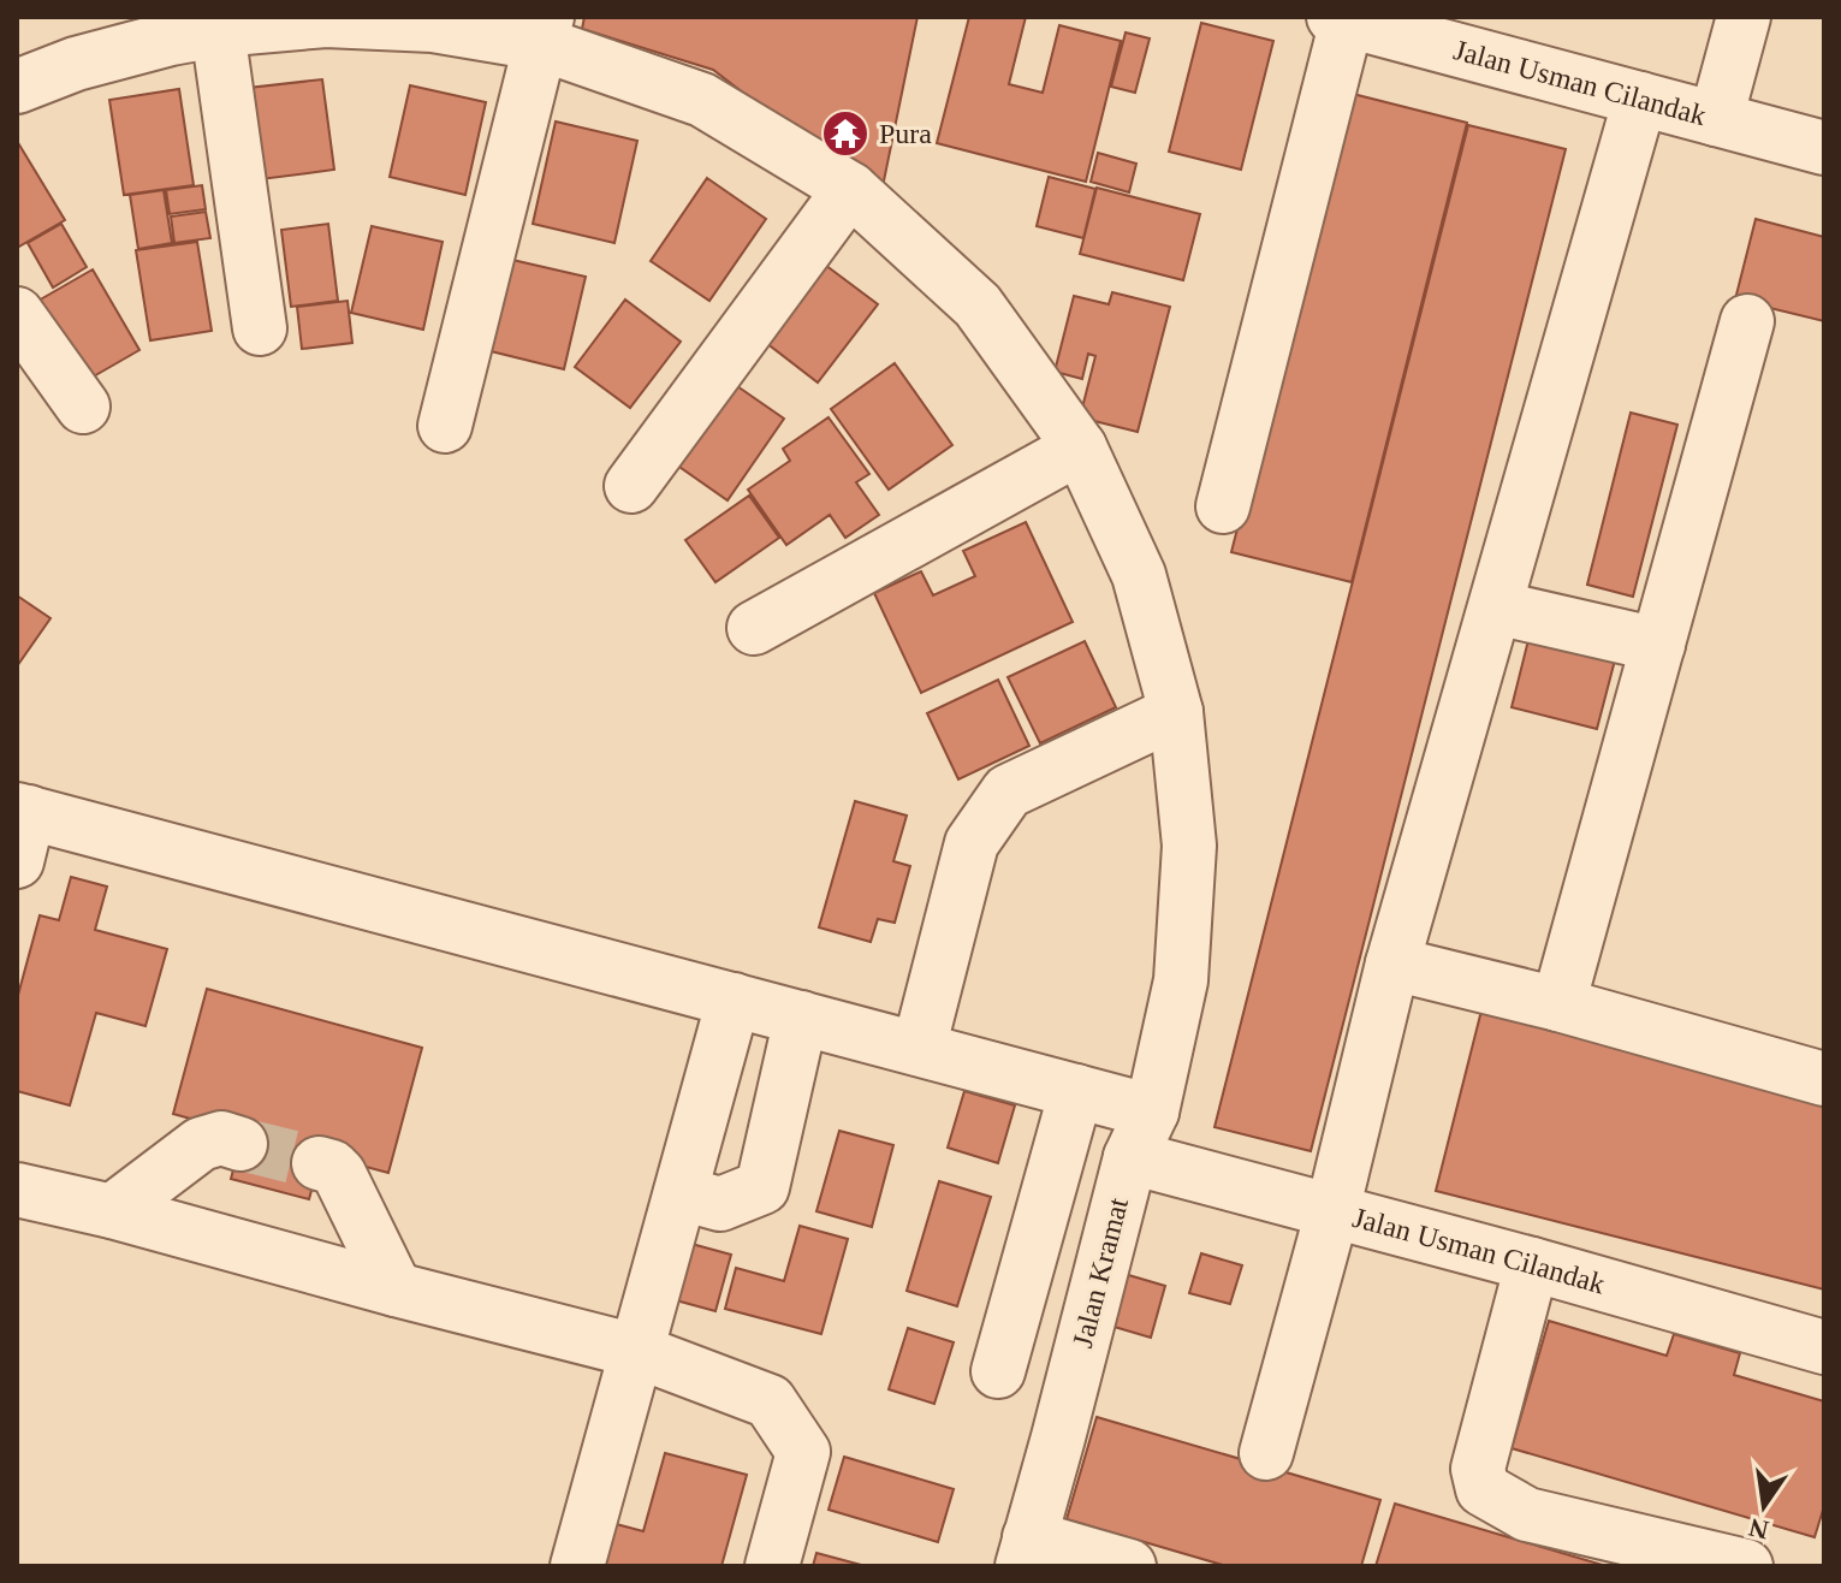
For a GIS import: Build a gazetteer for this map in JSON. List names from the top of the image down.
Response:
{
  "streets": {
    "street": ["Jalan Usman Cilandak", "Jalan Kramat"]
  },
  "crossings": [
    ["Jalan Usman Cilandak", "Jalan Kramat"]
  ],
  "places": {
    "temple": ["Pura"]
  },
  "north": "bottom"
}
